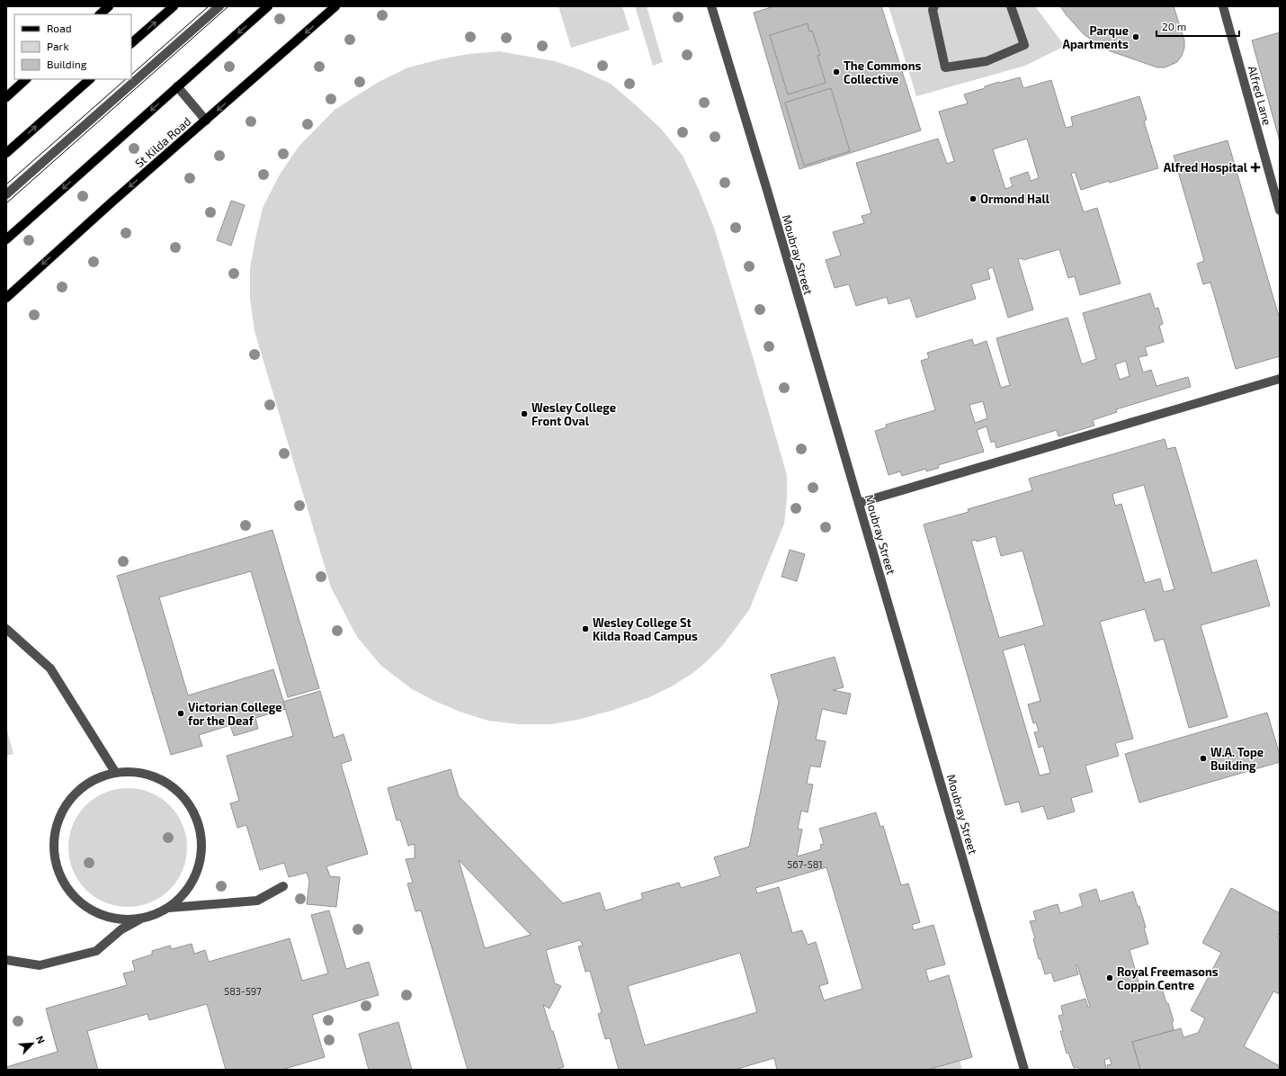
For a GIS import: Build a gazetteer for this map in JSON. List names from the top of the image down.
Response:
{
  "streets": {
    "main road": ["St Kilda Road"],
    "street": ["Alfred Lane", "Moubray Street"]
  },
  "places": {
    "other": [
      "Parque Apartments",
      "The Commons Collective",
      "Ormond Hall",
      "Wesley College Front Oval",
      "Wesley College St Kilda Road Campus",
      "Victorian College for the Deaf",
      "W.A. Tope Building",
      "Royal Freemasons Coppin Centre"
    ],
    "health": ["Alfred Hospital"]
  },
  "house_numbers": ["567-581", "583-597"],
  "legend": ["Road", "Park", "Building"],
  "scale_bar": "20 m",
  "north": "top right"
}
